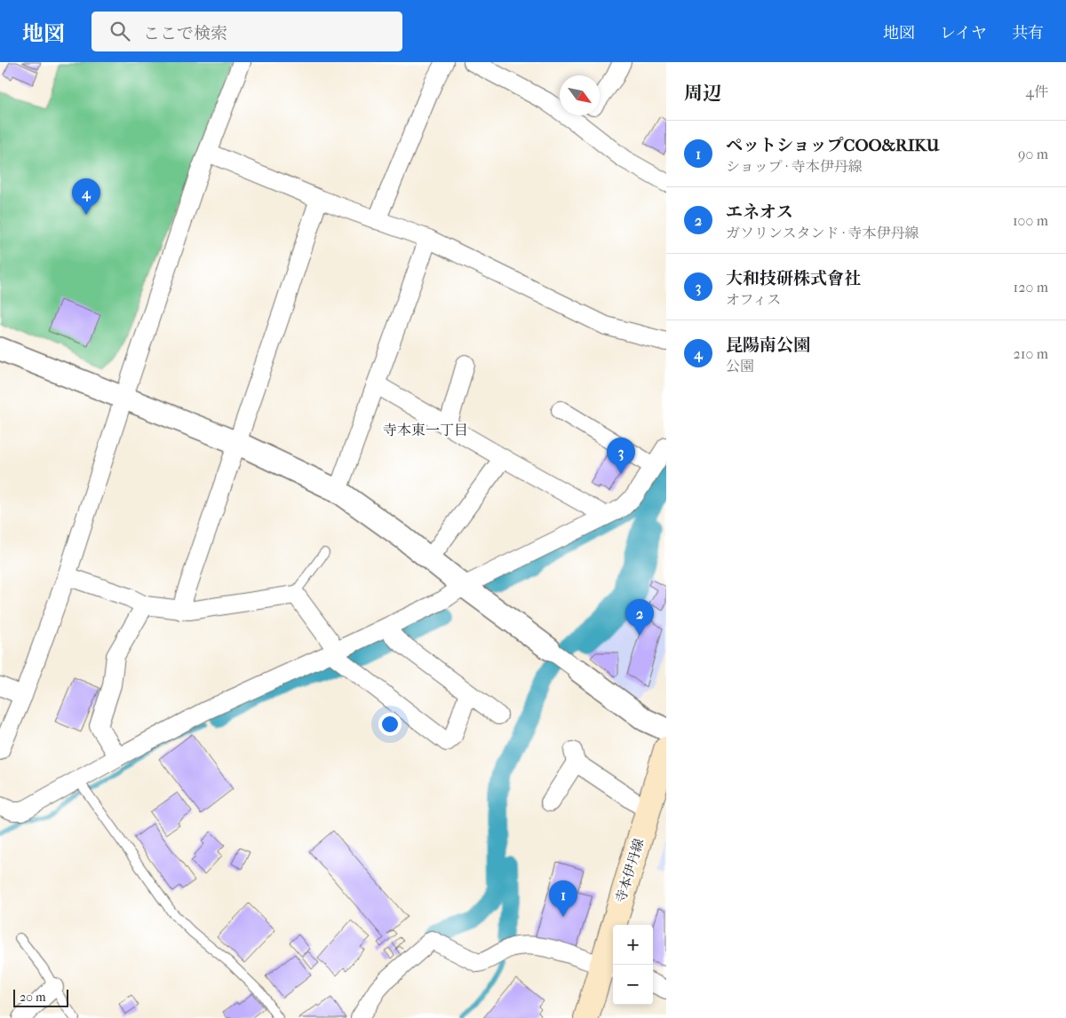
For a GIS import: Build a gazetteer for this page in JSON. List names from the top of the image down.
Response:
{
  "streets": {
    "main road": ["寺本伊丹線"]
  },
  "districts": ["寺本東一丁目"],
  "scale_bar": "20 m",
  "north": "bottom right",
  "page": {
    "header": "地図",
    "search": "ここで検索",
    "nav": ["地図", "レイヤ", "共有"],
    "heading": ["周辺", "4件"],
    "list": [
      {
        "mark": "1",
        "name": "ペットショップCOO&RIKU",
        "note": "ショップ · 寺本伊丹線",
        "value": "90 m"
      },
      {
        "mark": "2",
        "name": "エネオス",
        "note": "ガソリンスタンド · 寺本伊丹線",
        "value": "100 m"
      },
      {
        "mark": "3",
        "name": "大和技研株式會社",
        "note": "オフィス",
        "value": "120 m"
      },
      {
        "mark": "4",
        "name": "昆陽南公園",
        "note": "公園",
        "value": "210 m"
      }
    ],
    "pins": [
      "4",
      "3",
      "2",
      "1"
    ],
    "map_buttons": ["+", "−"],
    "scale": "20 m"
  }
}
